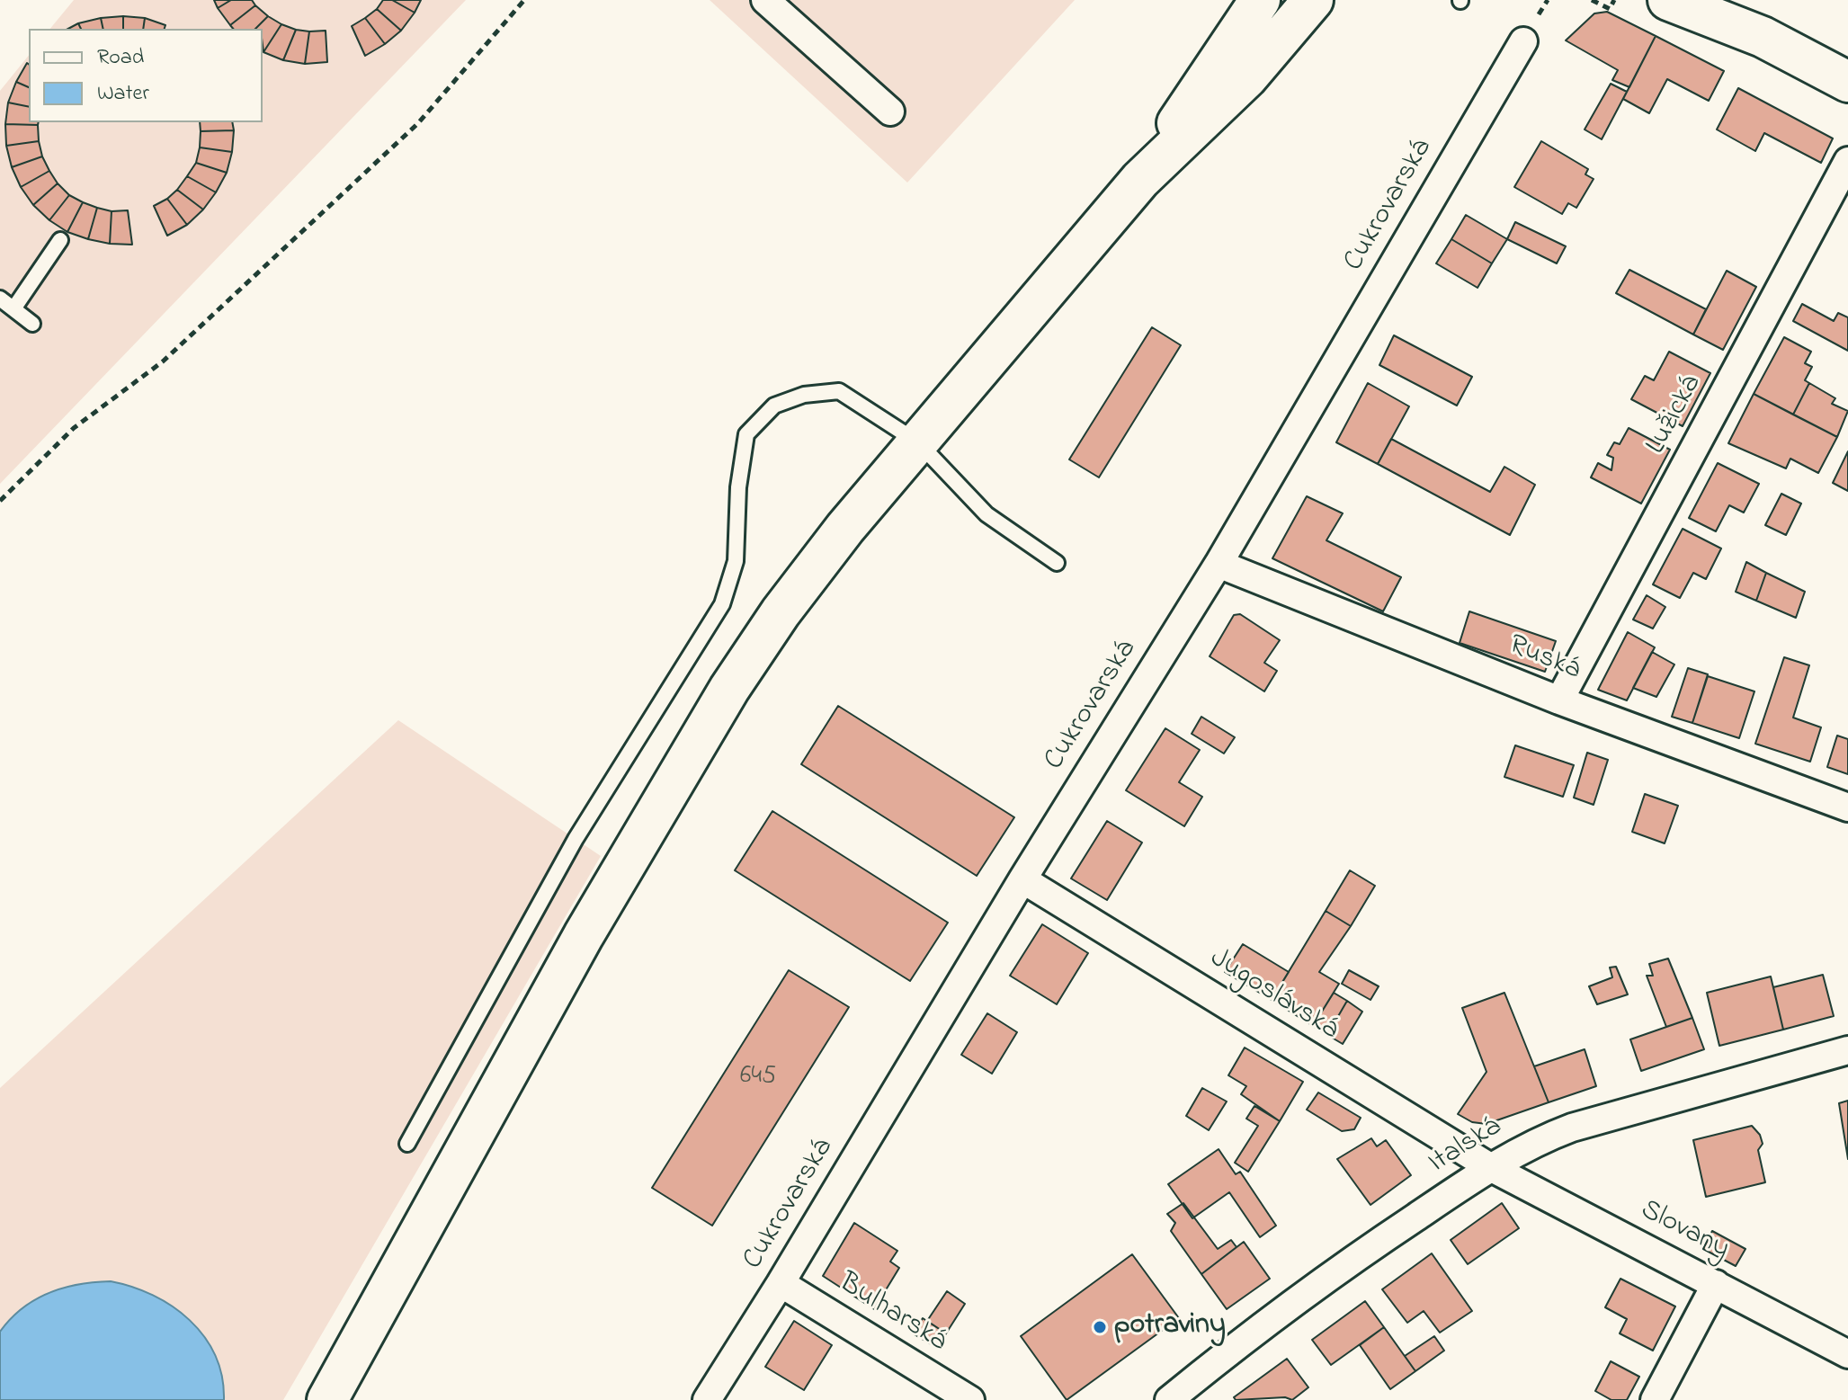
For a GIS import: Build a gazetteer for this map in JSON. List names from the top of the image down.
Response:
{
  "streets": {
    "street": [
      "Cukrovarská",
      "Lužická",
      "Ruská",
      "Jugoslávská",
      "Italská",
      "Slovany",
      "Bulharská"
    ]
  },
  "crossings": [
    ["Cukrovarská", "Ruská"],
    ["Cukrovarská", "Jugoslávská"],
    ["Cukrovarská", "Bulharská"],
    ["Lužická", "Ruská"],
    ["Jugoslávská", "Italská"],
    ["Jugoslávská", "Slovany"],
    ["Italská", "Slovany"]
  ],
  "places": ["potraviny"],
  "house_numbers": ["645"],
  "legend": ["Road", "Water"]
}
